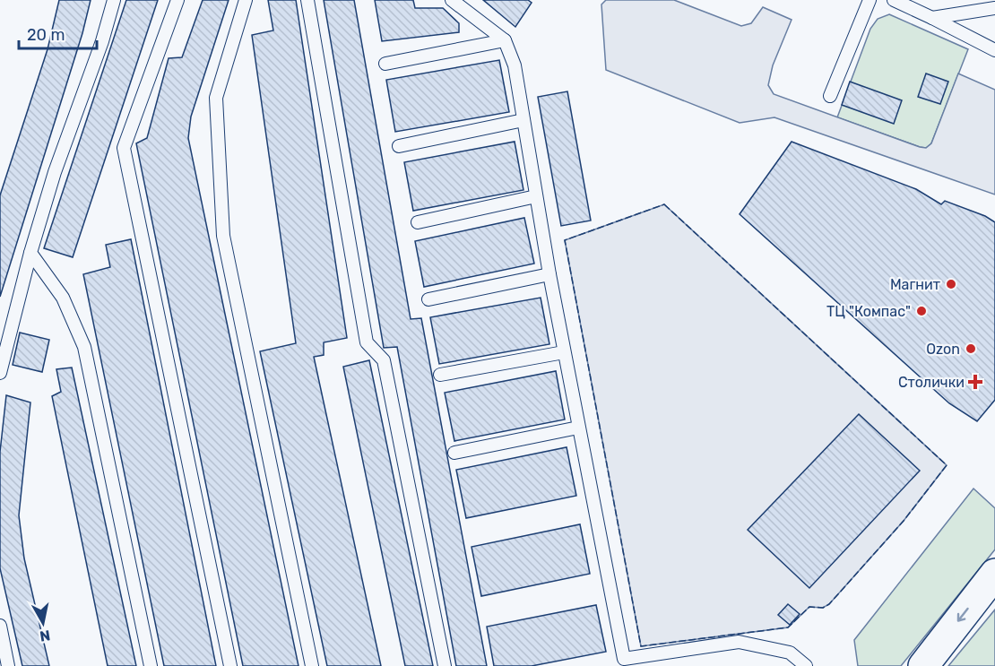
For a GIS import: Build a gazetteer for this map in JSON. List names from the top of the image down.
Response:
{
  "places": {
    "other": ["Магнит", "ТЦ \"Компас\"", "Ozon"],
    "health": ["Столички"]
  },
  "scale_bar": "20 m",
  "north": "bottom"
}
